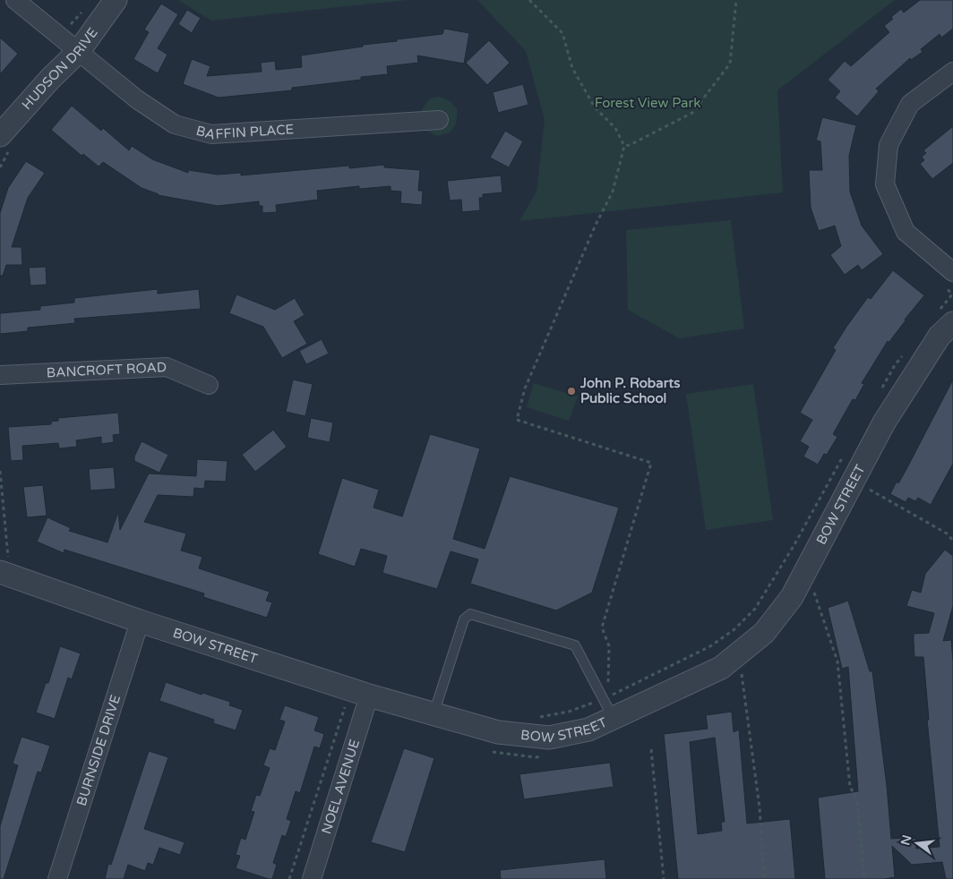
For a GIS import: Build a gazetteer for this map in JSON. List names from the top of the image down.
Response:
{
  "streets": {
    "street": [
      "HUDSON DRIVE",
      "BAFFIN PLACE",
      "BANCROFT ROAD",
      "BOW STREET",
      "BURNSIDE DRIVE",
      "NOEL AVENUE"
    ]
  },
  "crossings": [
    ["HUDSON DRIVE", "BAFFIN PLACE"],
    ["BOW STREET", "BURNSIDE DRIVE"],
    ["BOW STREET", "NOEL AVENUE"]
  ],
  "parks": ["Forest View Park"],
  "places": ["John P. Robarts Public School"],
  "north": "left"
}
